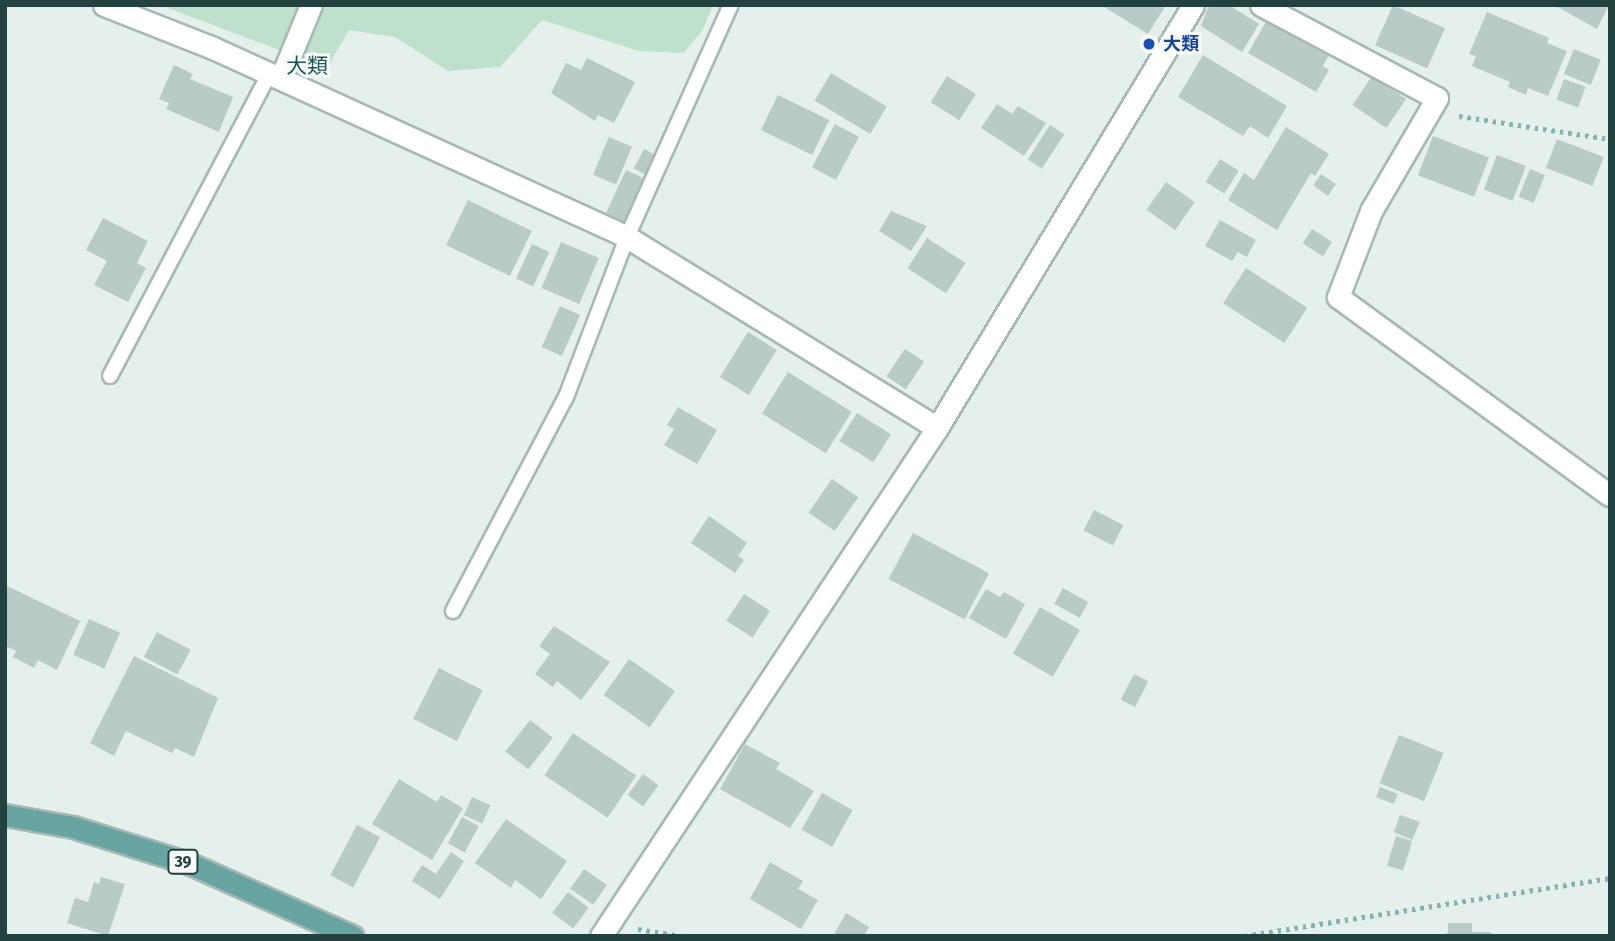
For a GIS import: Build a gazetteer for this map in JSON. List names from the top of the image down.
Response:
{
  "streets": {
    "main road": ["39"]
  },
  "districts": ["大類"],
  "places": ["大類"]
}
